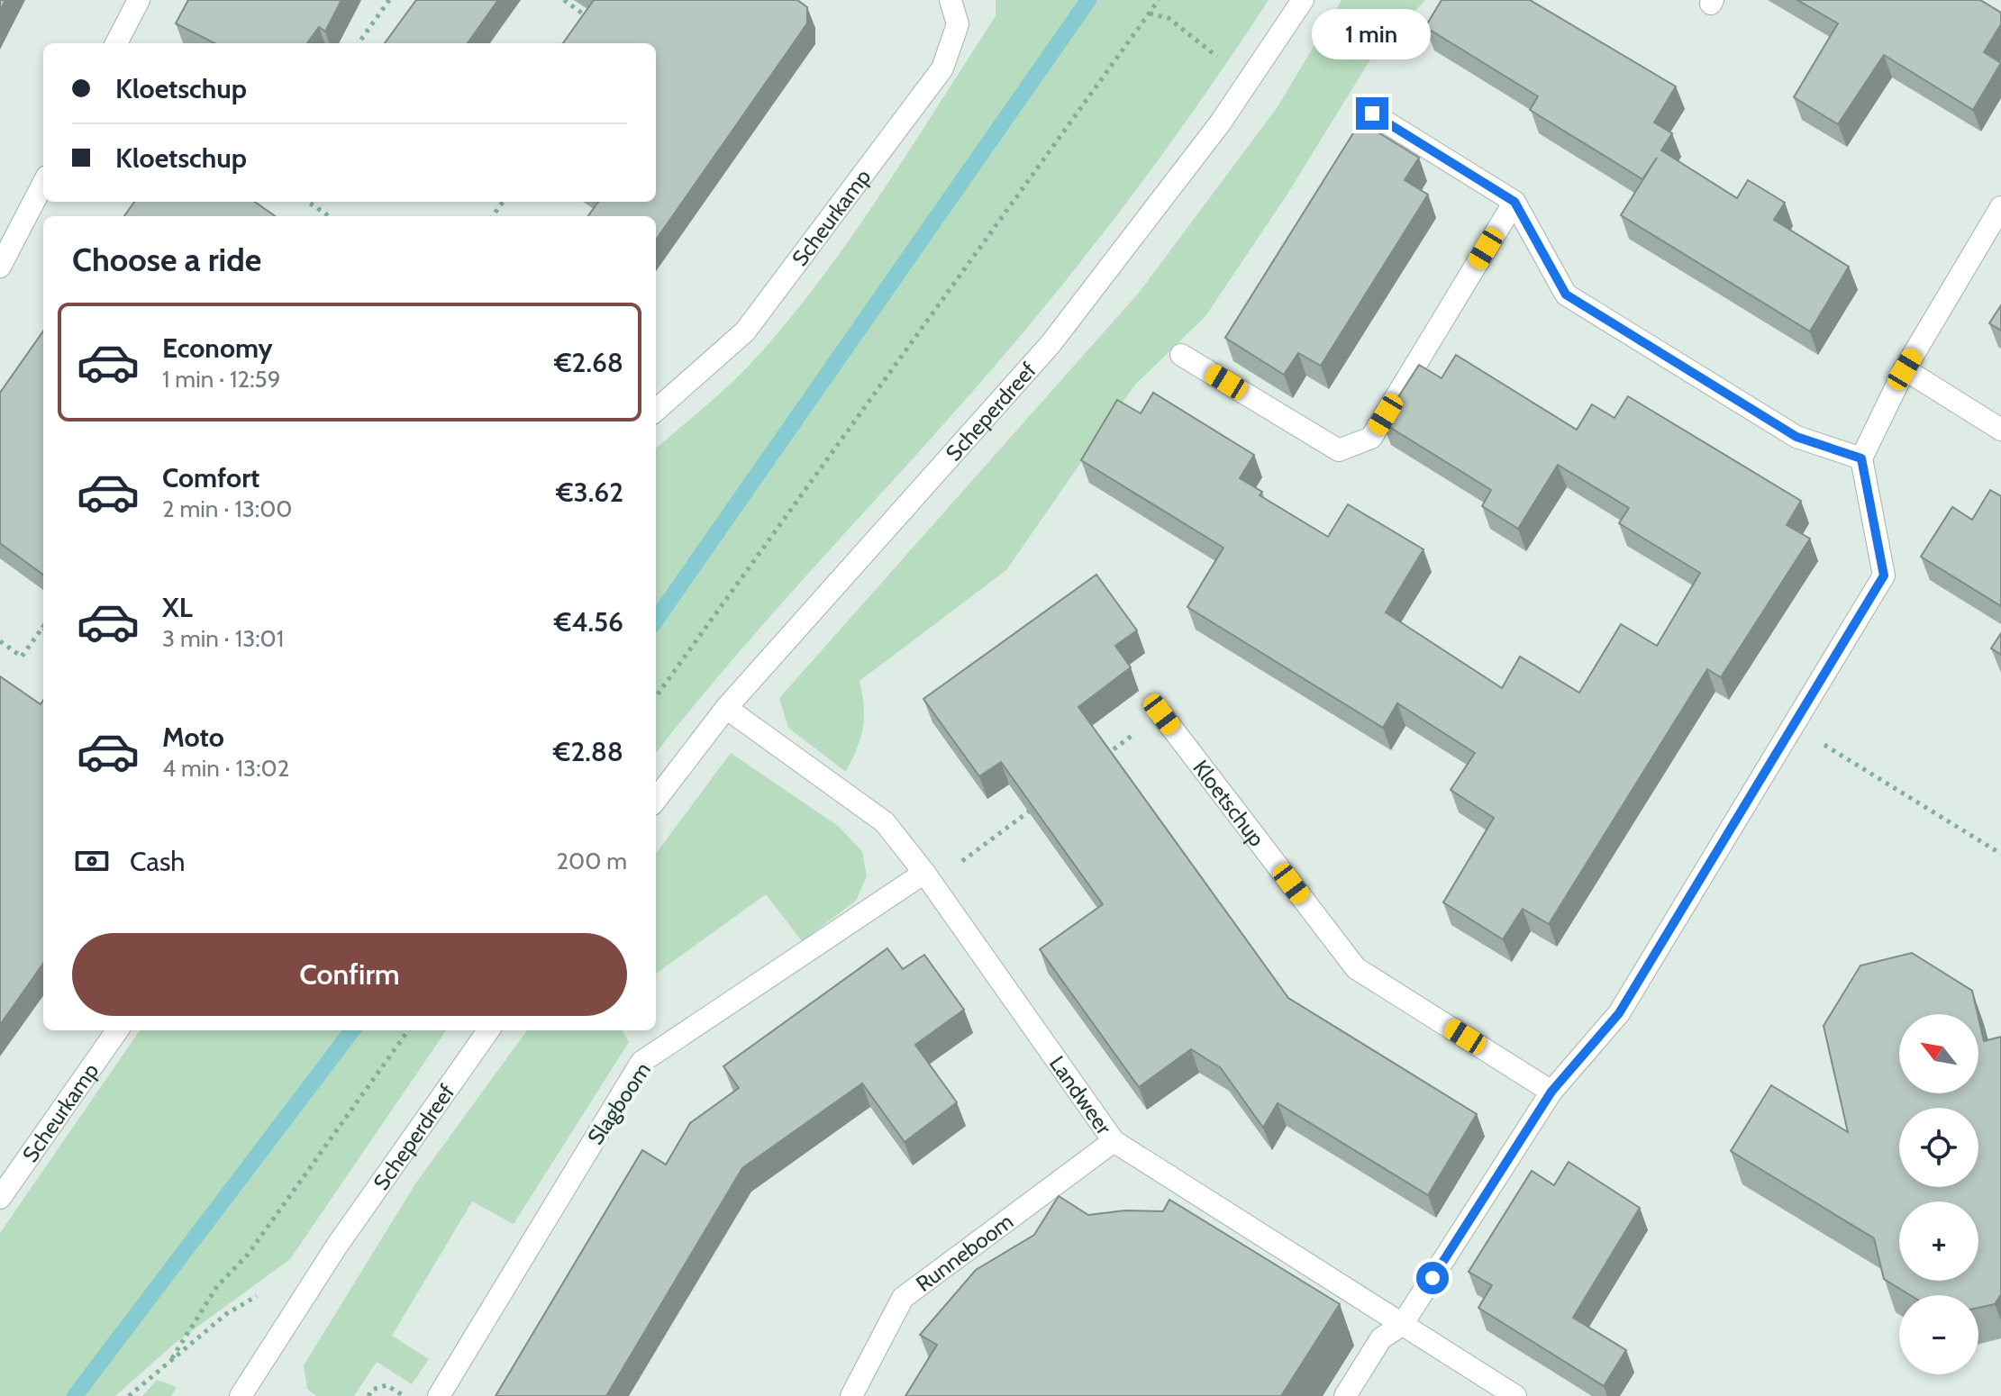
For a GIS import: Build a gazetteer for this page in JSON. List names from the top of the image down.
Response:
{
  "streets": {
    "street": [
      "Scheurkamp",
      "Scheperdreef",
      "Kloetschup",
      "Landweer",
      "Slagboom",
      "Runneboom"
    ]
  },
  "crossings": [
    ["Scheperdreef", "Landweer"],
    ["Landweer", "Slagboom"],
    ["Landweer", "Runneboom"]
  ],
  "north": "top left",
  "page": {
    "bubble": "1 min",
    "banner": ["Kloetschup", "Kloetschup"],
    "heading": "Choose a ride",
    "list": [
      {
        "name": "Economy",
        "note": "1 min · 12:59",
        "value": "€2.68"
      },
      {
        "name": "Comfort",
        "note": "2 min · 13:00",
        "value": "€3.62"
      },
      {
        "name": "XL",
        "note": "3 min · 13:01",
        "value": "€4.56"
      },
      {
        "name": "Moto",
        "note": "4 min · 13:02",
        "value": "€2.88"
      }
    ],
    "pay": ["Cash", "200 m"],
    "buttons": "Confirm",
    "map_buttons": ["+", "−"]
  }
}
